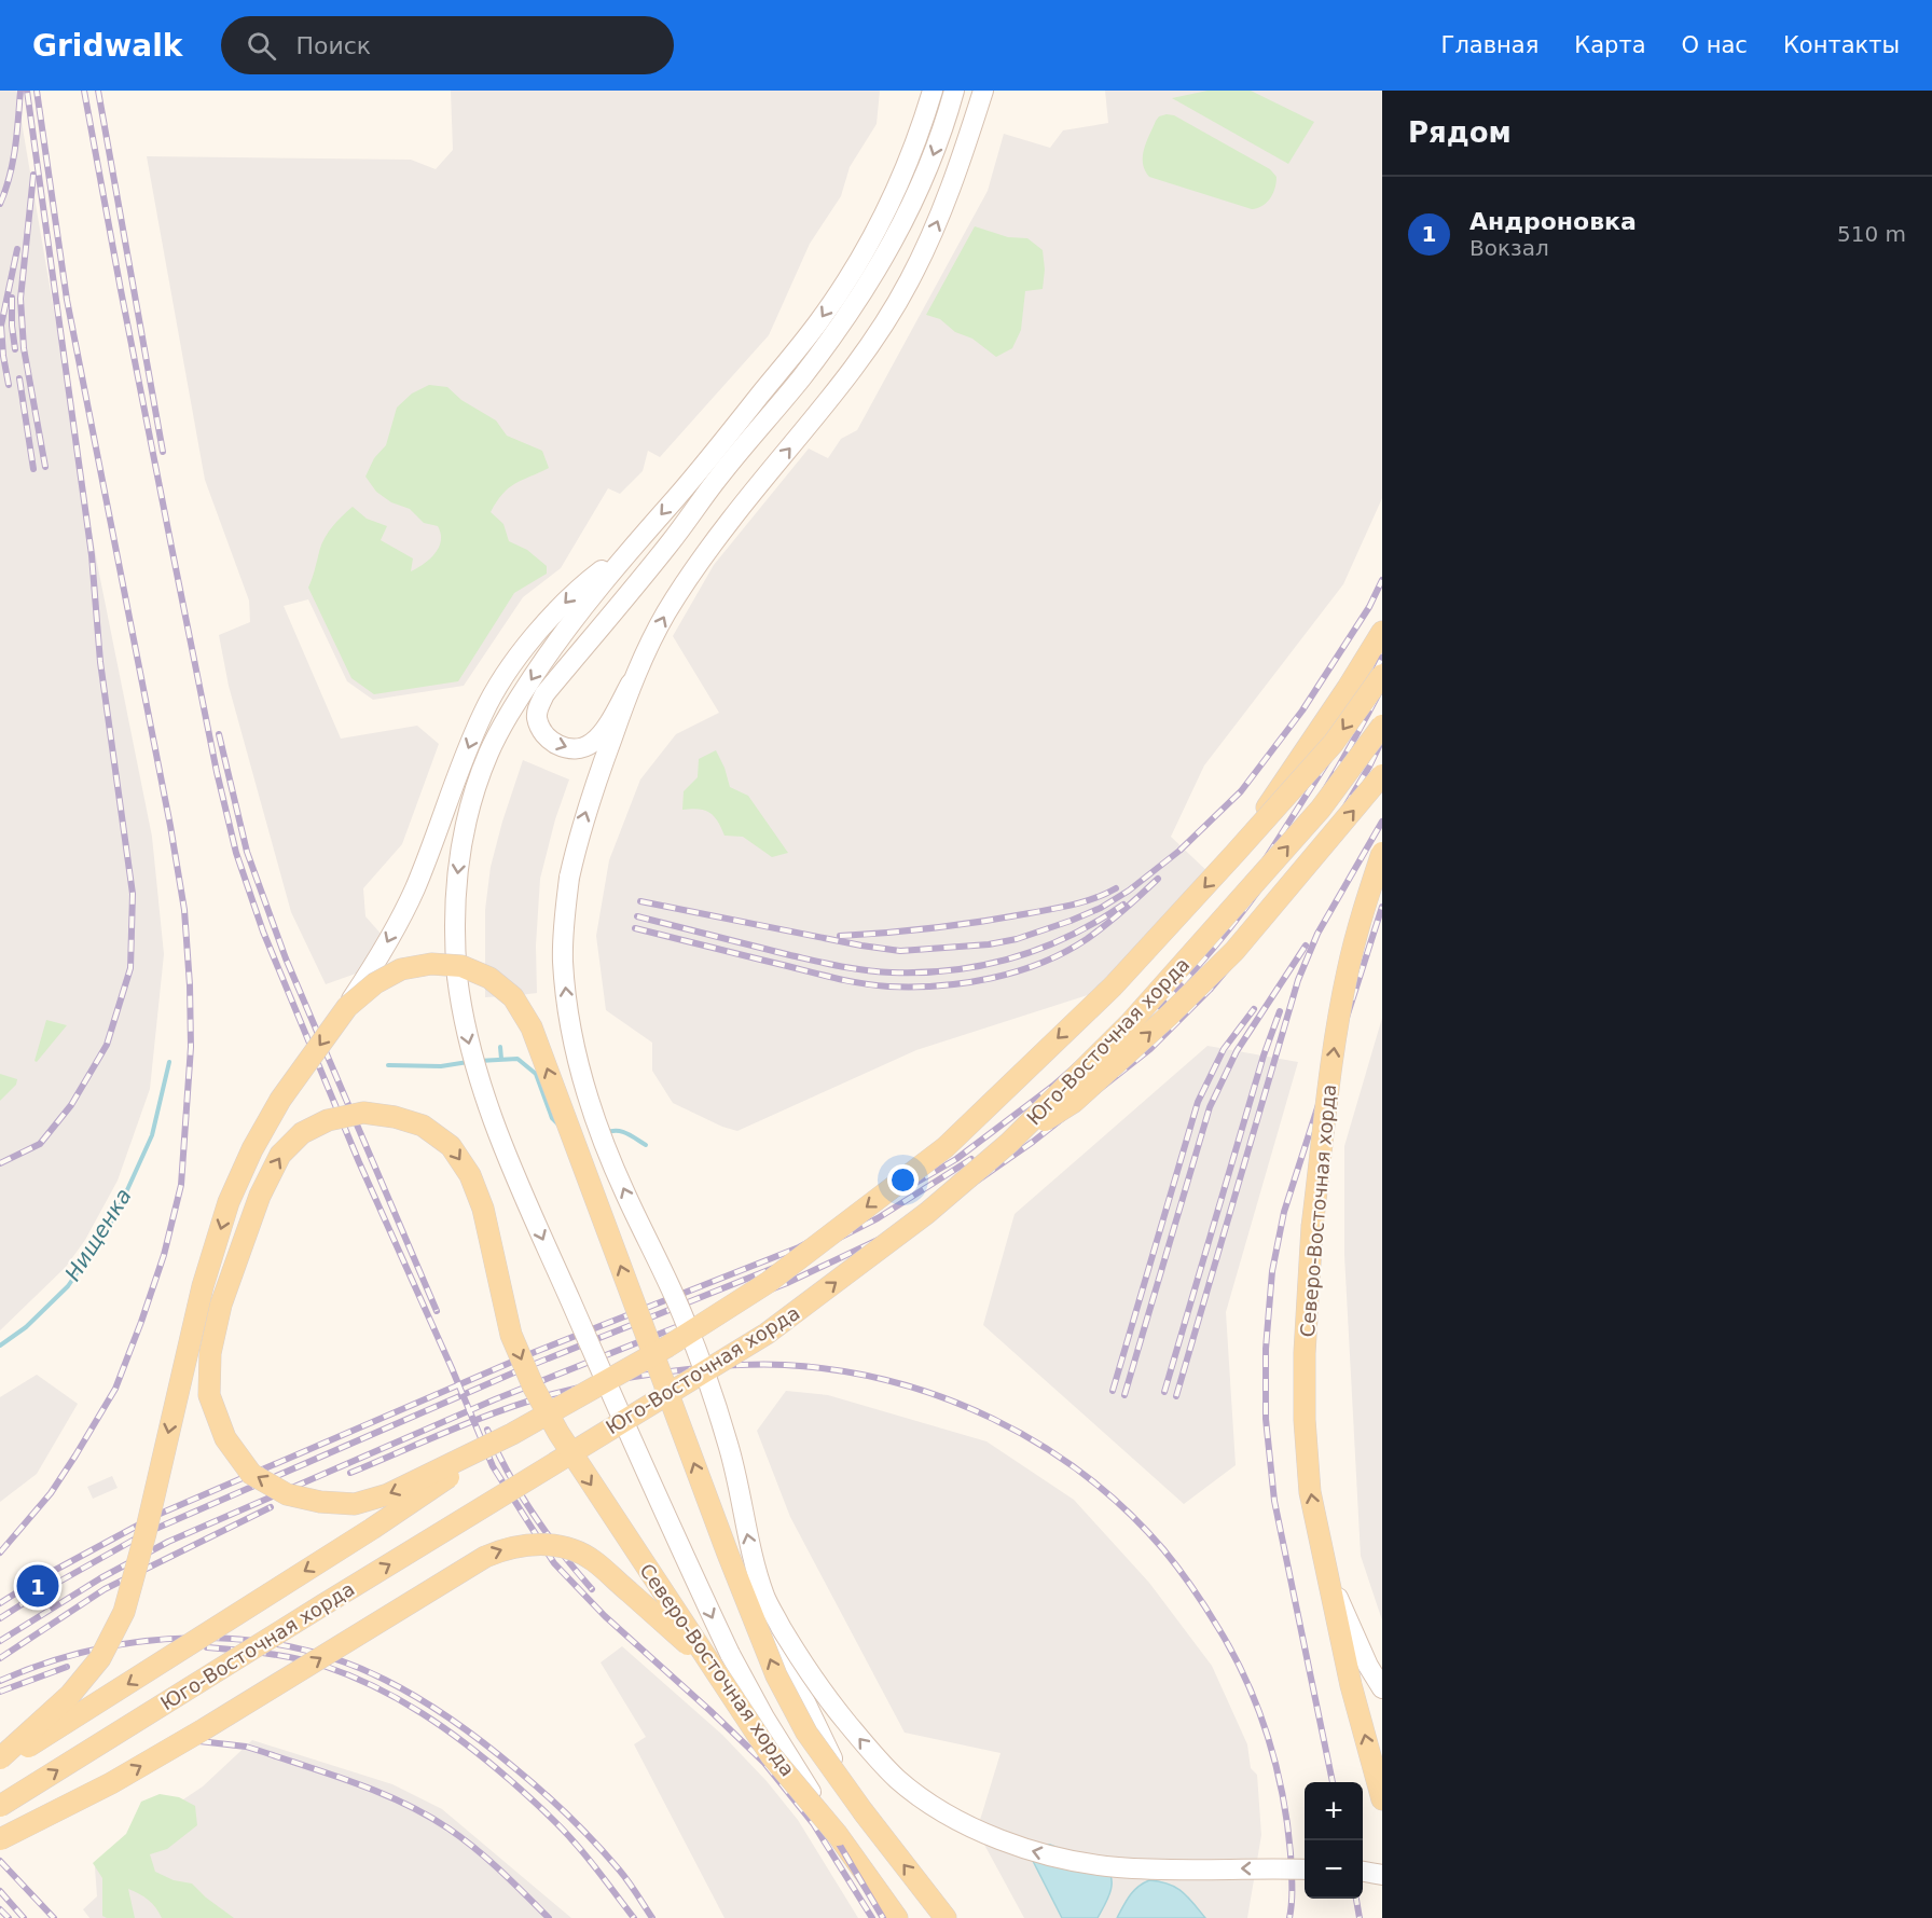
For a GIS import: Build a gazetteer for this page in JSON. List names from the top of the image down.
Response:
{
  "streets": {
    "main road": ["Юго-Восточная хорда", "Северо-Восточная хорда"]
  },
  "crossings": [
    ["Юго-Восточная хорда", "Северо-Восточная хорда"]
  ],
  "water": ["Нищенка"],
  "page": {
    "header": "Gridwalk",
    "search": "Поиск",
    "nav": [
      "Главная",
      "Карта",
      "О нас",
      "Контакты"
    ],
    "heading": "Рядом",
    "list": [
      {
        "mark": "1",
        "name": "Андроновка",
        "note": "Вокзал",
        "value": "510 m"
      }
    ],
    "pins": "1",
    "map_buttons": ["+", "−"]
  }
}
